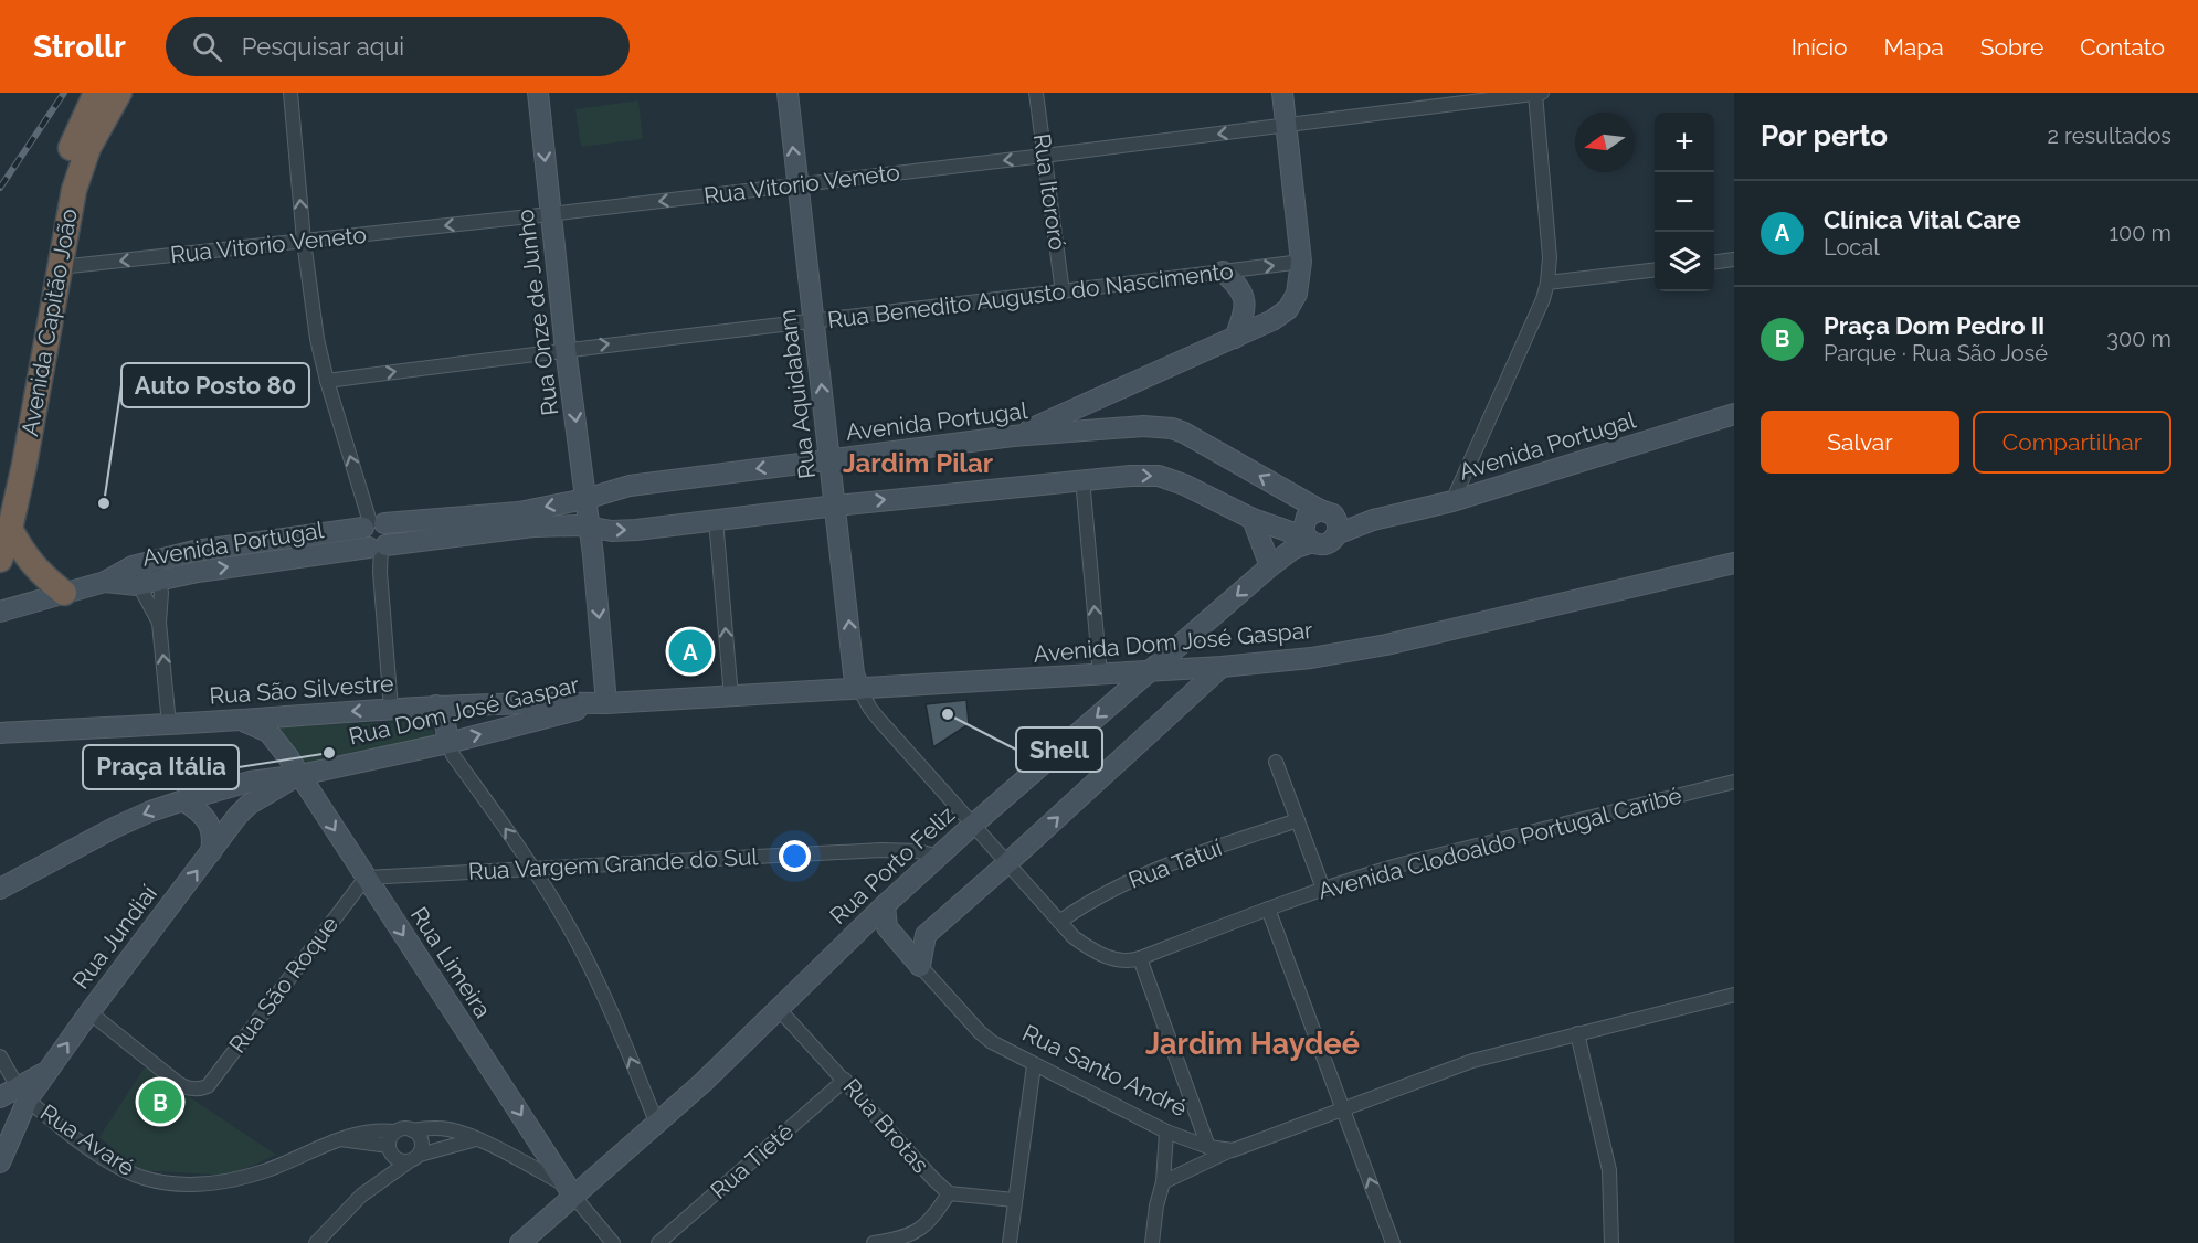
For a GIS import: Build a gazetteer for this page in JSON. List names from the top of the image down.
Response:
{
  "streets": {
    "highway": ["Avenida Capitão João"],
    "street": [
      "Rua Vitorio Veneto",
      "Rua Itororó",
      "Rua Benedito Augusto do Nascimento",
      "Rua Onze de Junho",
      "Rua Aquidabam",
      "Avenida Portugal",
      "Avenida Dom José Gaspar",
      "Rua São Silvestre",
      "Rua Dom José Gaspar",
      "Avenida Clodoaldo Portugal Caribé",
      "Rua Vargem Grande do Sul",
      "Rua Tatuí",
      "Rua Porto Feliz",
      "Rua Jundiaí",
      "Rua Limeira",
      "Rua São Roque",
      "Rua Santo André",
      "Rua Brotas",
      "Rua Avaré",
      "Rua Tietê"
    ]
  },
  "crossings": [
    ["Rua Vitorio Veneto", "Rua Itororó"],
    ["Rua Vitorio Veneto", "Rua Onze de Junho"],
    ["Rua Vitorio Veneto", "Avenida Capitão João"],
    ["Rua Vitorio Veneto", "Rua Aquidabam"],
    ["Rua Itororó", "Rua Benedito Augusto do Nascimento"],
    ["Rua Benedito Augusto do Nascimento", "Rua Onze de Junho"],
    ["Rua Benedito Augusto do Nascimento", "Rua Aquidabam"],
    ["Rua Onze de Junho", "Avenida Portugal"],
    ["Rua Onze de Junho", "Avenida Dom José Gaspar"],
    ["Rua Onze de Junho", "Rua São Silvestre"],
    ["Rua Onze de Junho", "Rua Dom José Gaspar"],
    ["Rua Aquidabam", "Avenida Portugal"],
    ["Rua Aquidabam", "Avenida Dom José Gaspar"],
    ["Avenida Portugal", "Rua Porto Feliz"],
    ["Avenida Dom José Gaspar", "Rua São Silvestre"],
    ["Avenida Dom José Gaspar", "Rua Dom José Gaspar"],
    ["Avenida Dom José Gaspar", "Rua Porto Feliz"],
    ["Rua São Silvestre", "Rua Dom José Gaspar"],
    ["Rua São Silvestre", "Rua Limeira"],
    ["Rua Dom José Gaspar", "Rua Jundiaí"],
    ["Rua Dom José Gaspar", "Rua Limeira"],
    ["Rua Vargem Grande do Sul", "Rua Porto Feliz"],
    ["Rua Vargem Grande do Sul", "Rua Limeira"],
    ["Rua Vargem Grande do Sul", "Rua São Roque"],
    ["Rua Porto Feliz", "Rua Limeira"],
    ["Rua Porto Feliz", "Rua Brotas"],
    ["Rua Jundiaí", "Rua Limeira"],
    ["Rua Jundiaí", "Rua São Roque"],
    ["Rua Jundiaí", "Rua Avaré"],
    ["Rua Limeira", "Rua São Roque"],
    ["Rua Brotas", "Rua Tietê"]
  ],
  "one_way": ["Rua Vitorio Veneto", "Rua Benedito Augusto do Nascimento", "Rua Jundiaí"],
  "districts": ["Jardim Pilar", "Jardim Haydeé"],
  "places": ["Auto Posto 80", "Shell", "Praça Itália"],
  "north": "left",
  "page": {
    "header": "Strollr",
    "search": "Pesquisar aqui",
    "nav": [
      "Início",
      "Mapa",
      "Sobre",
      "Contato"
    ],
    "heading": ["Por perto", "2 resultados"],
    "map_buttons": ["+", "−"],
    "list": [
      {
        "mark": "A",
        "name": "Clínica Vital Care",
        "note": "Local",
        "value": "100 m"
      },
      {
        "mark": "B",
        "name": "Praça Dom Pedro II",
        "note": "Parque · Rua São José",
        "value": "300 m"
      }
    ],
    "buttons": ["Salvar", "Compartilhar"],
    "pins": ["A", "B"]
  }
}
